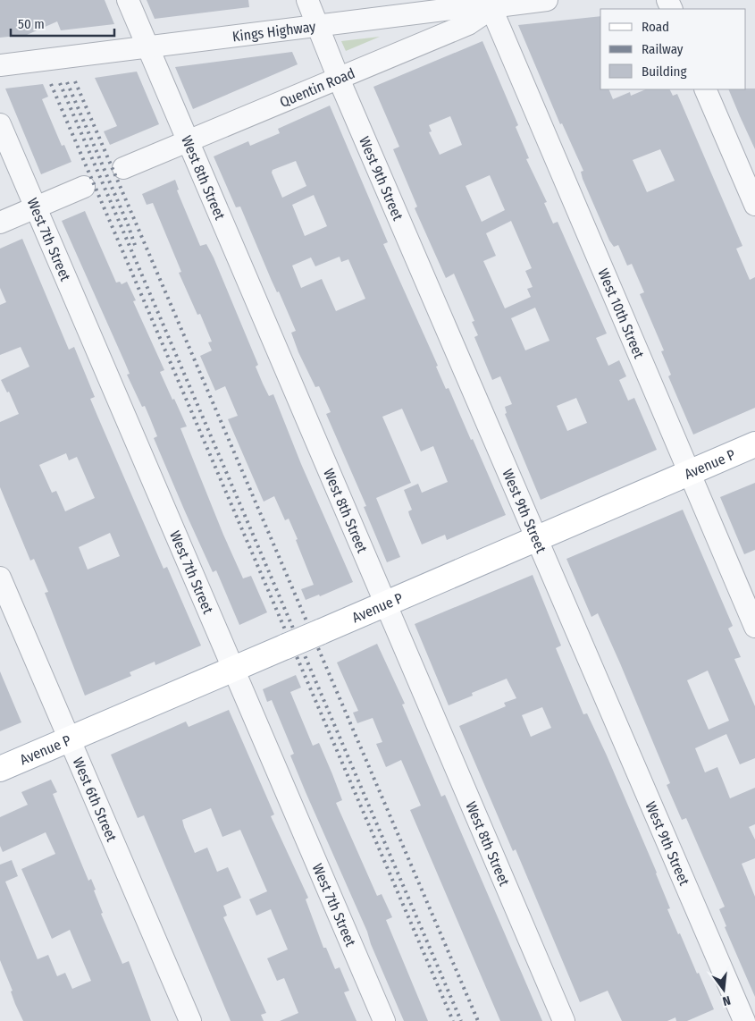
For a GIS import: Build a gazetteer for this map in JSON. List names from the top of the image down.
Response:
{
  "streets": {
    "main road": ["Avenue P"],
    "street": [
      "Kings Highway",
      "Quentin Road",
      "West 8th Street",
      "West 9th Street",
      "West 7th Street",
      "West 10th Street",
      "West 6th Street"
    ]
  },
  "crossings": [
    ["Kings Highway", "Quentin Road"],
    ["Kings Highway", "West 8th Street"],
    ["Kings Highway", "West 9th Street"],
    ["Kings Highway", "West 10th Street"],
    ["Quentin Road", "West 8th Street"],
    ["Quentin Road", "West 9th Street"],
    ["Quentin Road", "West 10th Street"],
    ["West 8th Street", "Avenue P"],
    ["West 9th Street", "Avenue P"],
    ["West 7th Street", "Avenue P"],
    ["West 10th Street", "Avenue P"],
    ["Avenue P", "West 6th Street"]
  ],
  "legend": ["Road", "Railway", "Building"],
  "scale_bar": "50 m",
  "north": "bottom"
}
